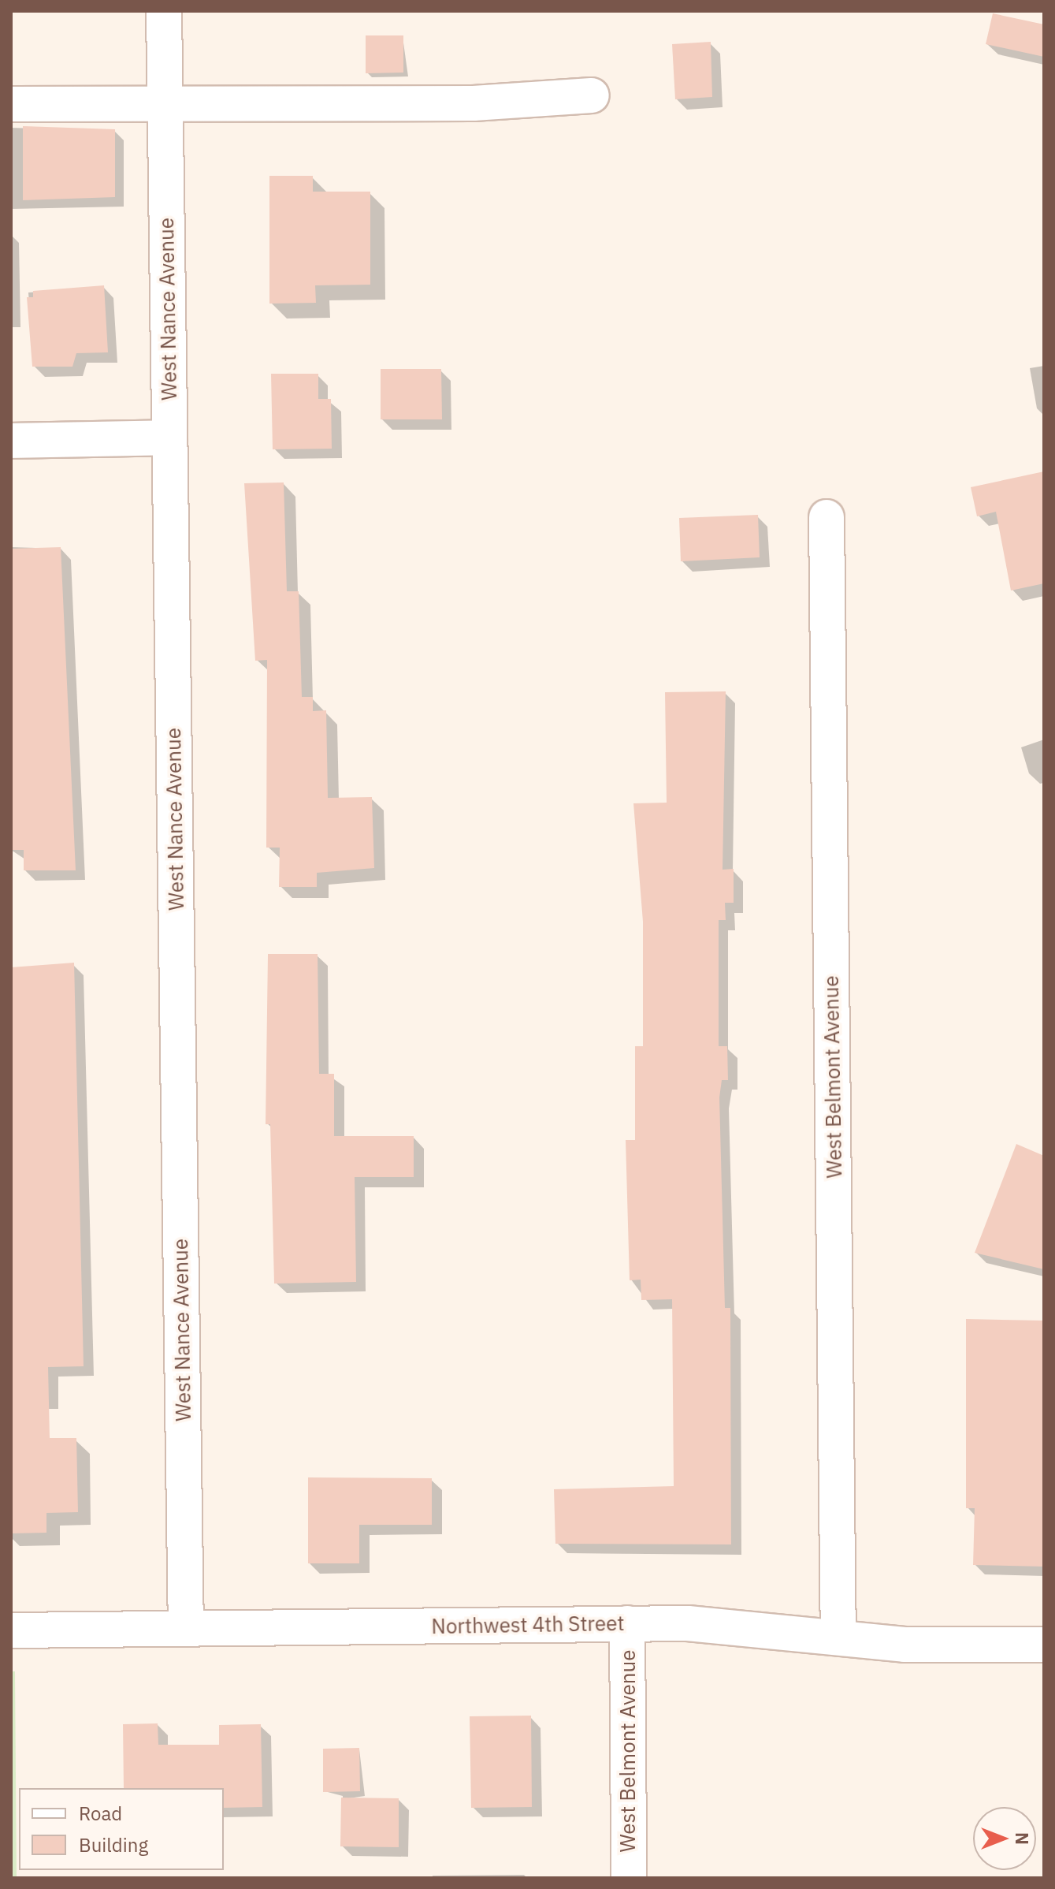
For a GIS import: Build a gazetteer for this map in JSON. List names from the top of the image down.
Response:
{
  "streets": {
    "street": ["West Nance Avenue", "West Belmont Avenue", "Northwest 4th Street"]
  },
  "crossings": [
    ["West Nance Avenue", "Northwest 4th Street"],
    ["West Belmont Avenue", "Northwest 4th Street"]
  ],
  "legend": ["Road", "Building"],
  "north": "right"
}
